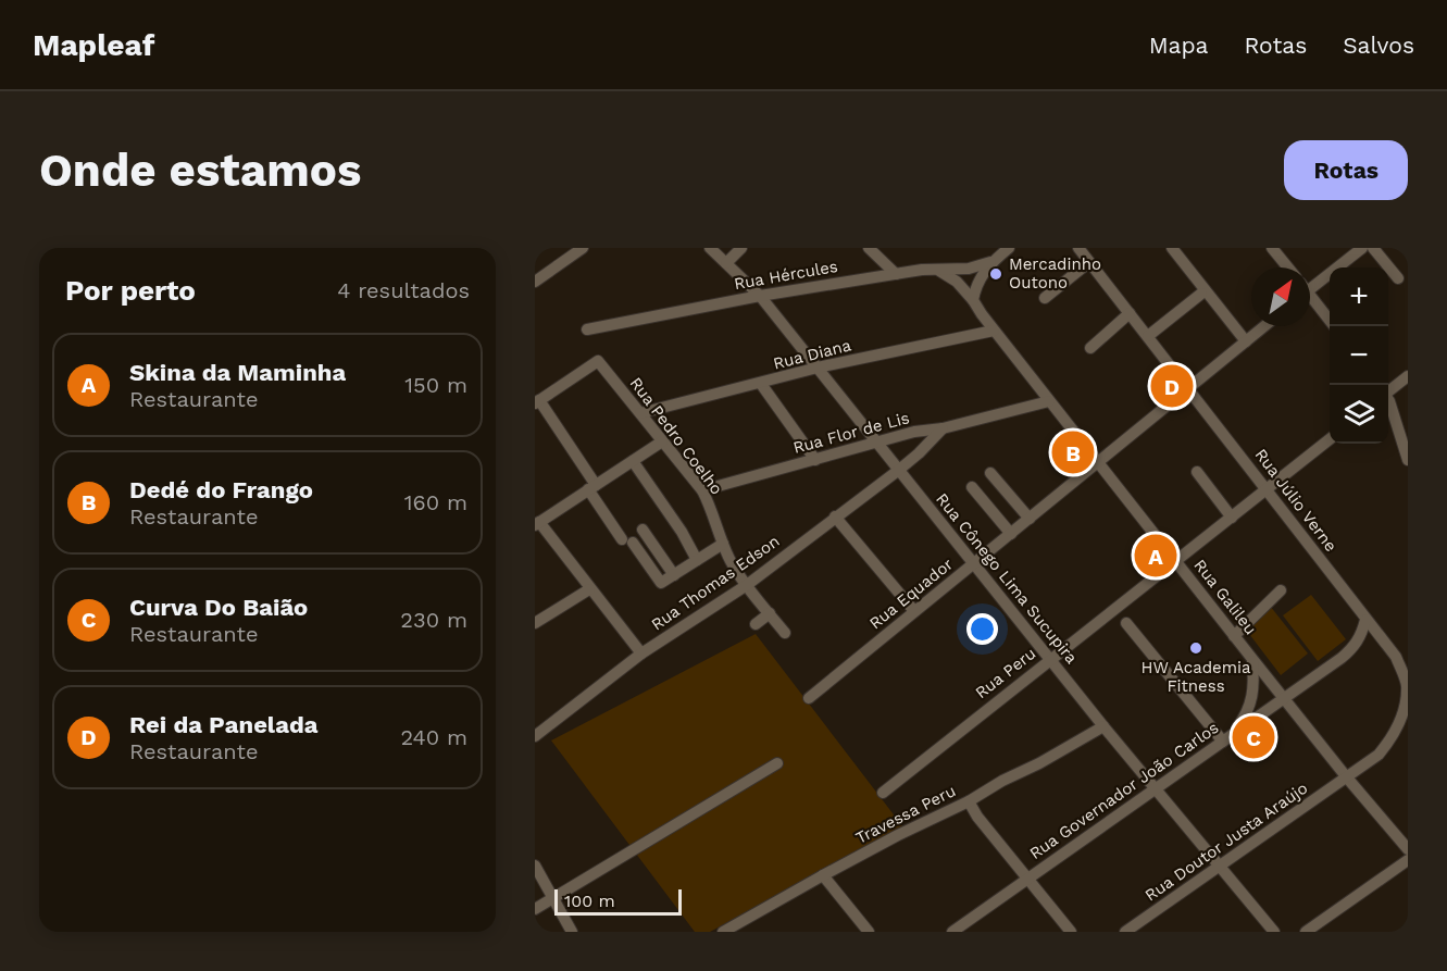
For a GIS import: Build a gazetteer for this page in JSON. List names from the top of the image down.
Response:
{
  "streets": {
    "street": [
      "Rua Hércules",
      "Rua Diana",
      "Rua Flor de Lis",
      "Rua Pedro Coelho",
      "Rua Júlio Verne",
      "Rua Cônego Lima Sucupira",
      "Rua Thomas Edson",
      "Rua Equador",
      "Rua Galileu",
      "Rua Peru",
      "Rua Governador João Carlos",
      "Travessa Peru",
      "Rua Doutor Justa Araújo"
    ]
  },
  "crossings": [
    ["Rua Hércules", "Rua Cônego Lima Sucupira"],
    ["Rua Hércules", "Rua Galileu"],
    ["Rua Diana", "Rua Pedro Coelho"],
    ["Rua Diana", "Rua Cônego Lima Sucupira"],
    ["Rua Diana", "Rua Galileu"],
    ["Rua Flor de Lis", "Rua Pedro Coelho"],
    ["Rua Flor de Lis", "Rua Cônego Lima Sucupira"],
    ["Rua Flor de Lis", "Rua Thomas Edson"],
    ["Rua Flor de Lis", "Rua Galileu"],
    ["Rua Pedro Coelho", "Rua Thomas Edson"],
    ["Rua Júlio Verne", "Rua Equador"],
    ["Rua Júlio Verne", "Rua Galileu"],
    ["Rua Júlio Verne", "Rua Peru"],
    ["Rua Júlio Verne", "Rua Governador João Carlos"],
    ["Rua Júlio Verne", "Rua Doutor Justa Araújo"],
    ["Rua Cônego Lima Sucupira", "Rua Thomas Edson"],
    ["Rua Cônego Lima Sucupira", "Rua Equador"],
    ["Rua Cônego Lima Sucupira", "Rua Peru"],
    ["Rua Cônego Lima Sucupira", "Rua Governador João Carlos"],
    ["Rua Cônego Lima Sucupira", "Travessa Peru"],
    ["Rua Cônego Lima Sucupira", "Rua Doutor Justa Araújo"],
    ["Rua Equador", "Rua Galileu"],
    ["Rua Galileu", "Rua Peru"],
    ["Rua Galileu", "Rua Governador João Carlos"],
    ["Rua Galileu", "Rua Doutor Justa Araújo"]
  ],
  "places": ["Mercadinho Outono", "HW Academia Fitness"],
  "scale_bar": "100 m",
  "north": "top right",
  "page": {
    "header": "Mapleaf",
    "nav": ["Mapa", "Rotas", "Salvos"],
    "buttons": "Rotas",
    "title": "Onde estamos",
    "heading": ["Por perto", "4 resultados"],
    "map_buttons": ["+", "−"],
    "list": [
      {
        "mark": "A",
        "name": "Skina da Maminha",
        "note": "Restaurante",
        "value": "150 m"
      },
      {
        "mark": "B",
        "name": "Dedé do Frango",
        "note": "Restaurante",
        "value": "160 m"
      },
      {
        "mark": "C",
        "name": "Curva Do Baião",
        "note": "Restaurante",
        "value": "230 m"
      },
      {
        "mark": "D",
        "name": "Rei da Panelada",
        "note": "Restaurante",
        "value": "240 m"
      }
    ],
    "pins": [
      "D",
      "B",
      "A",
      "C"
    ],
    "scale": "100 m"
  }
}
